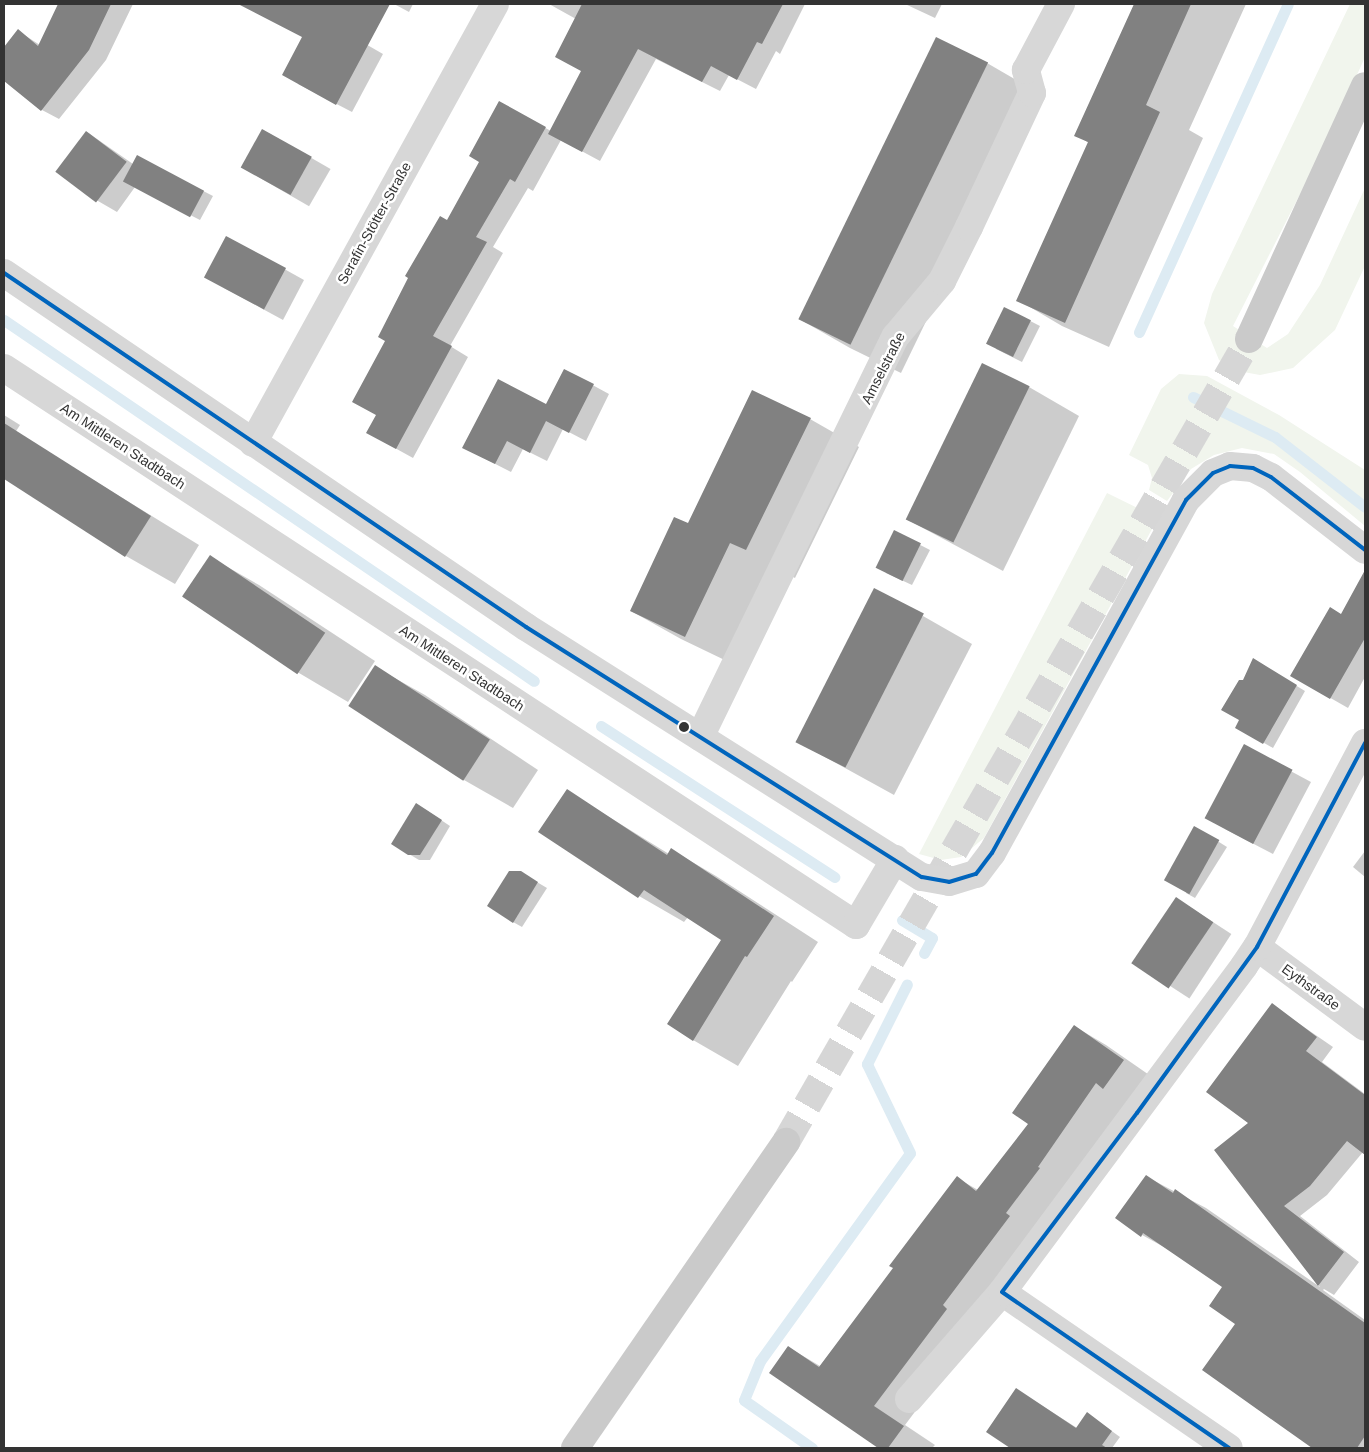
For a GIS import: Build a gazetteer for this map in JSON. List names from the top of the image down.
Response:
{
  "streets": {
    "street": [
      "Serafin-Stötter-Straße",
      "Amselstraße",
      "Am Mittleren Stadtbach",
      "Eythstraße"
    ]
  }
}
